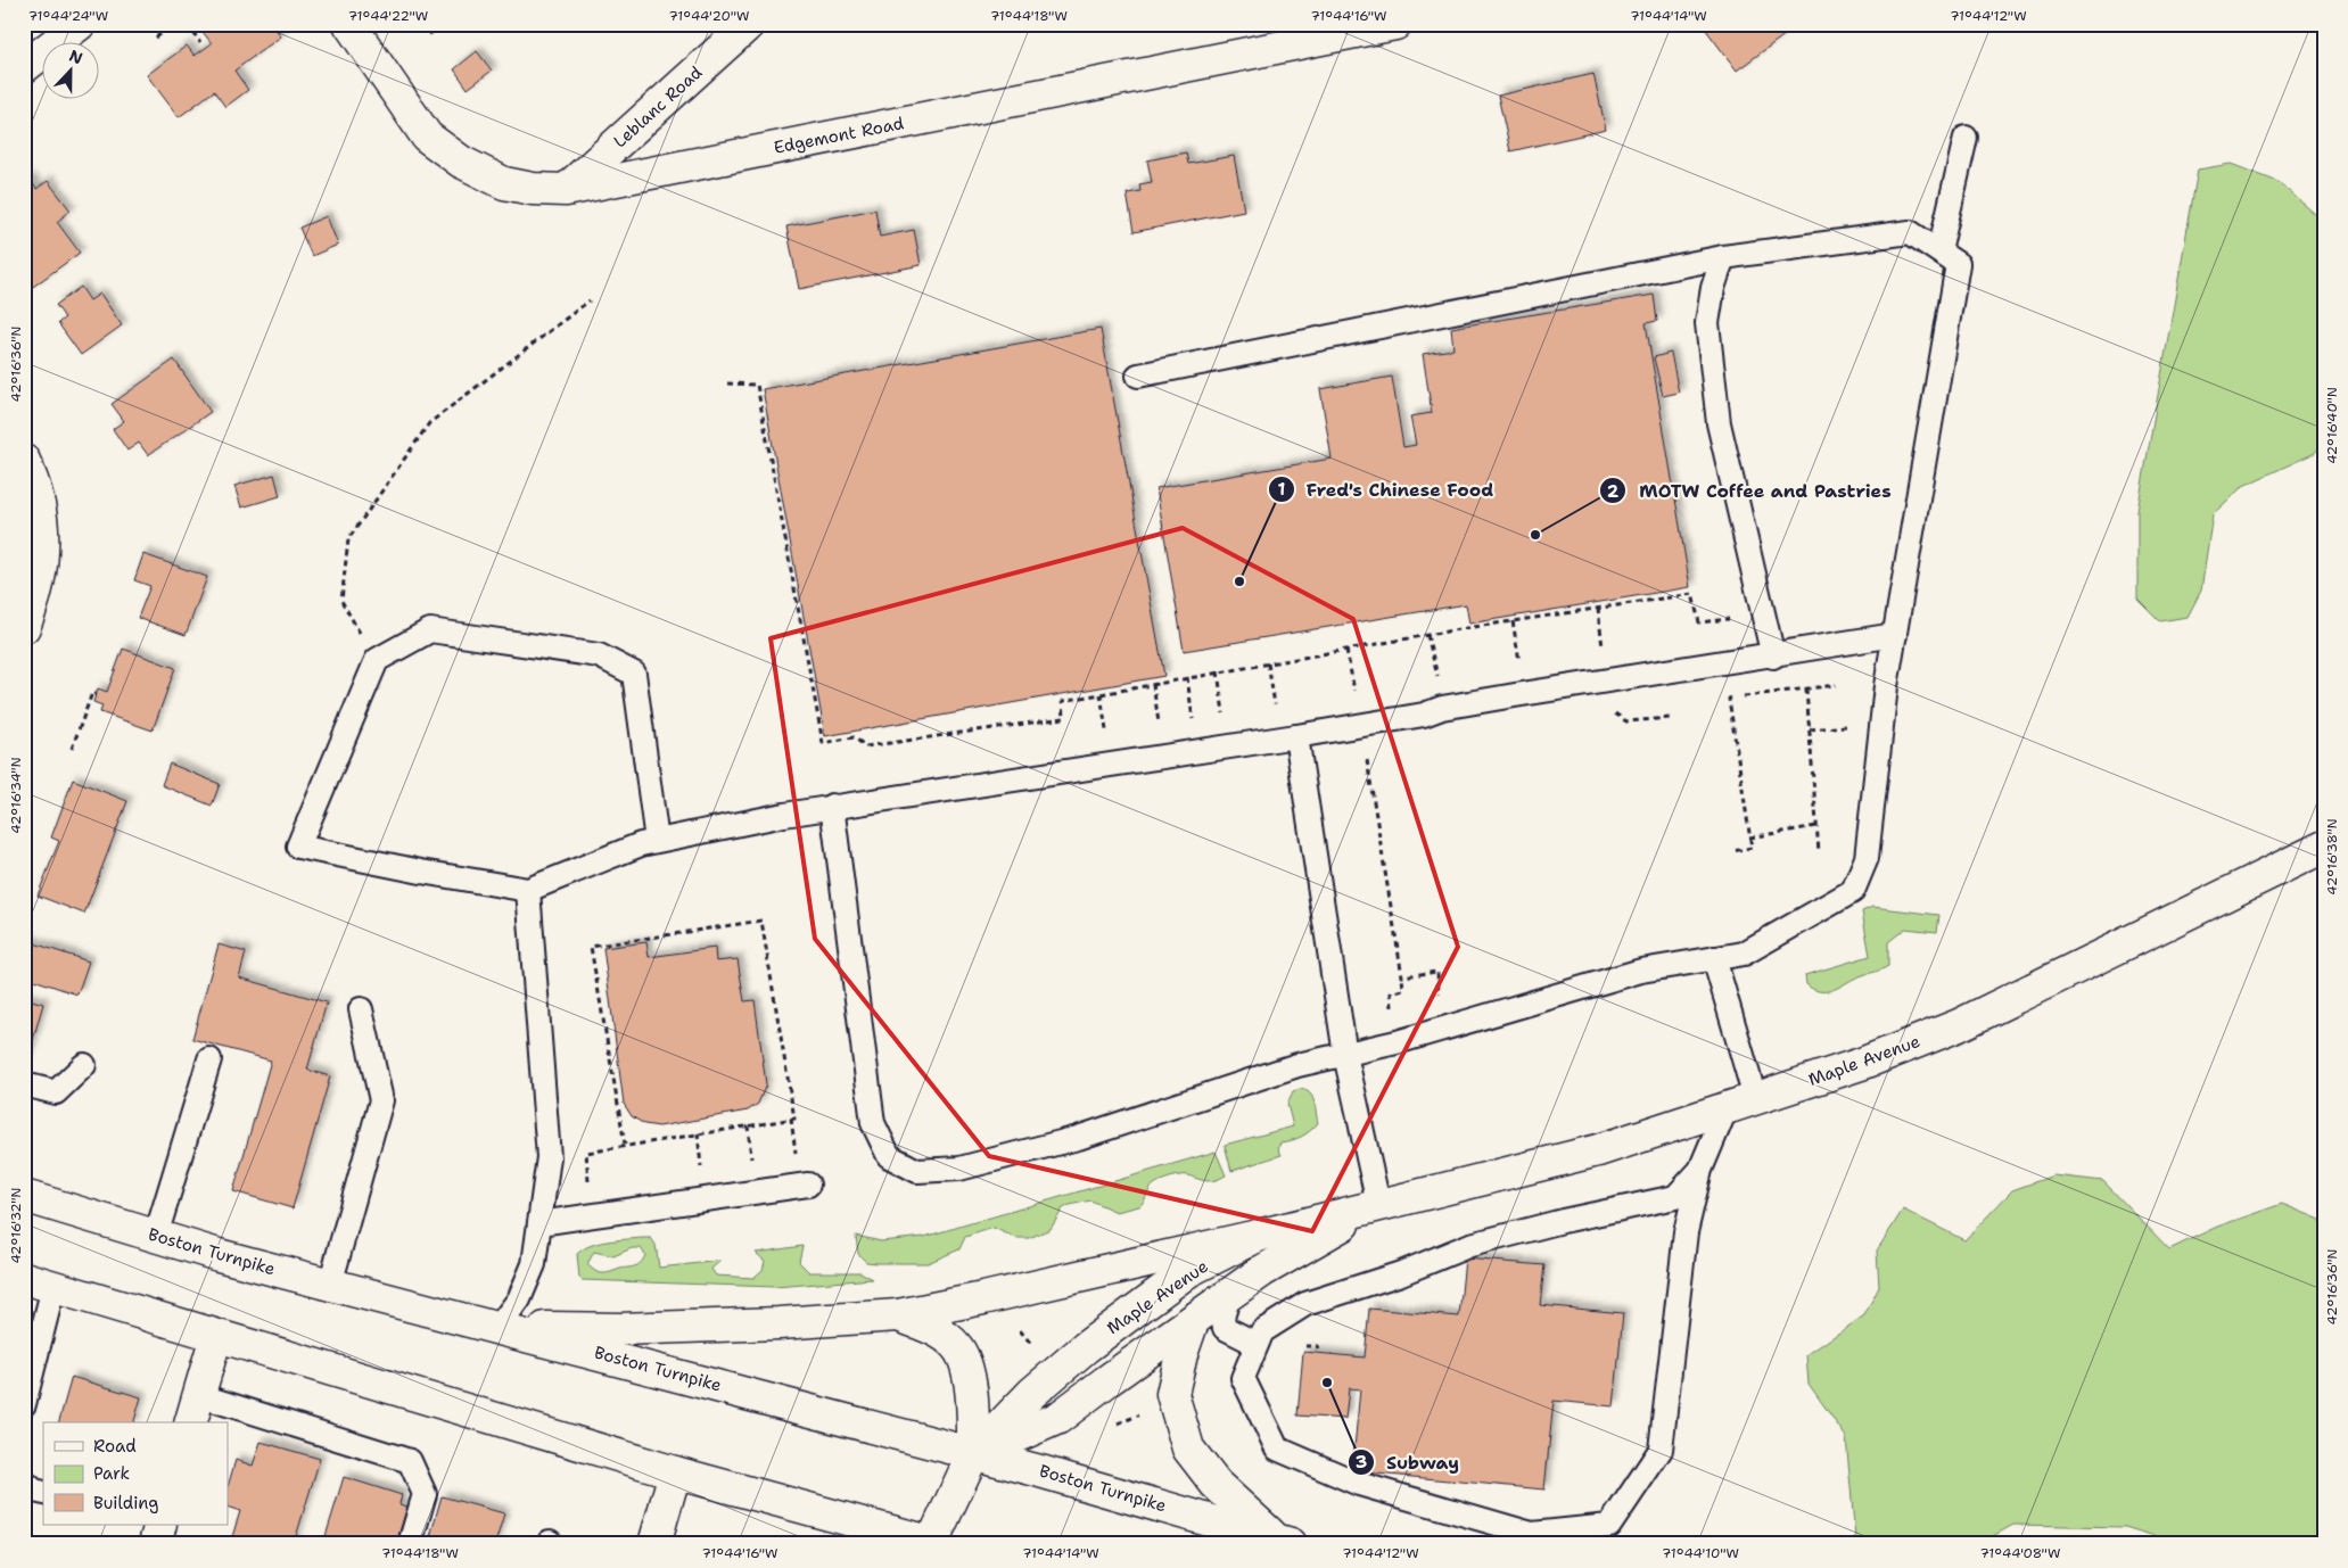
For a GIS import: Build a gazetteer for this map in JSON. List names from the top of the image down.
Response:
{
  "streets": {
    "main road": [
      "Leblanc Road",
      "Edgemont Road",
      "Maple Avenue",
      "Boston Turnpike"
    ]
  },
  "crossings": [
    ["Leblanc Road", "Edgemont Road"],
    ["Maple Avenue", "Boston Turnpike"]
  ],
  "places": ["MOTW Coffee and Pastries", "Fred's Chinese Food", "Subway"],
  "legend": ["Road", "Park", "Building"],
  "north": "top",
  "coordinates": [
    "71°44'24\"W",
    "71°44'22\"W",
    "71°44'20\"W",
    "71°44'18\"W",
    "71°44'16\"W",
    "71°44'14\"W",
    "71°44'12\"W",
    "42°16'36\"N",
    "42°16'40\"N",
    "42°16'34\"N",
    "42°16'38\"N",
    "42°16'32\"N",
    "71°44'10\"W",
    "71°44'08\"W"
  ]
}
